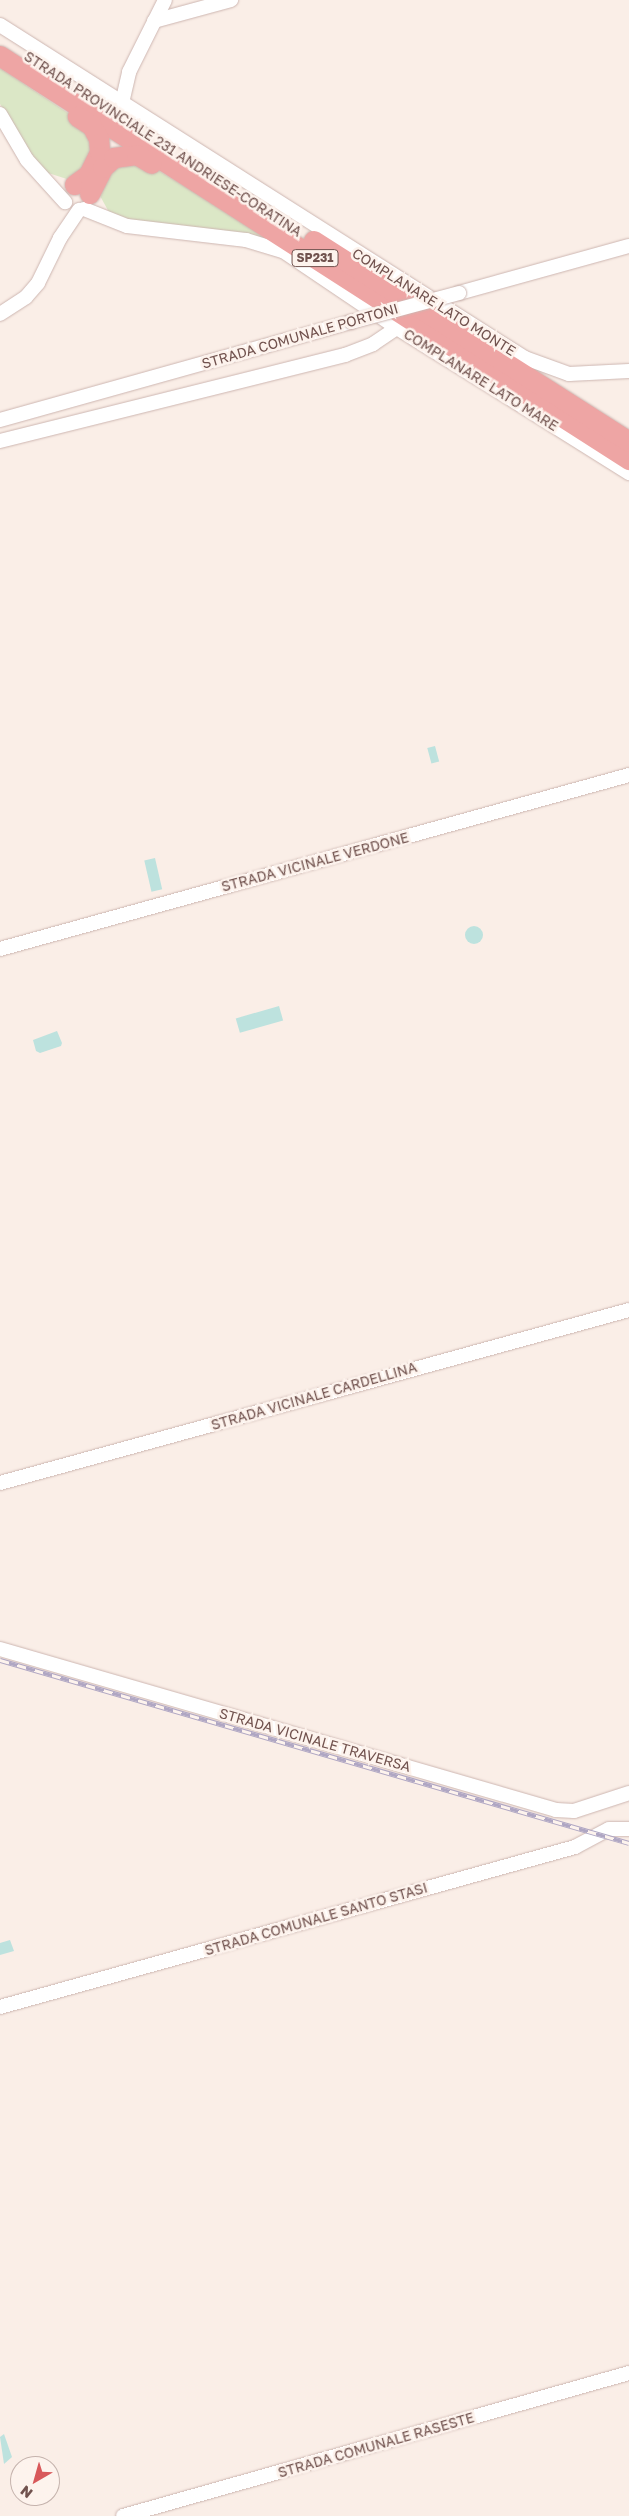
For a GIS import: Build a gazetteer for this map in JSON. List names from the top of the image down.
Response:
{
  "streets": {
    "highway": ["STRADA PROVINCIALE 231 ANDRIESE-CORATINA", "SP231"],
    "street": [
      "COMPLANARE LATO MONTE",
      "STRADA COMUNALE PORTONI",
      "COMPLANARE LATO MARE",
      "STRADA VICINALE VERDONE",
      "STRADA VICINALE CARDELLINA",
      "STRADA VICINALE TRAVERSA",
      "STRADA COMUNALE SANTO STASI",
      "STRADA COMUNALE RASESTE"
    ]
  },
  "north": "bottom left"
}
